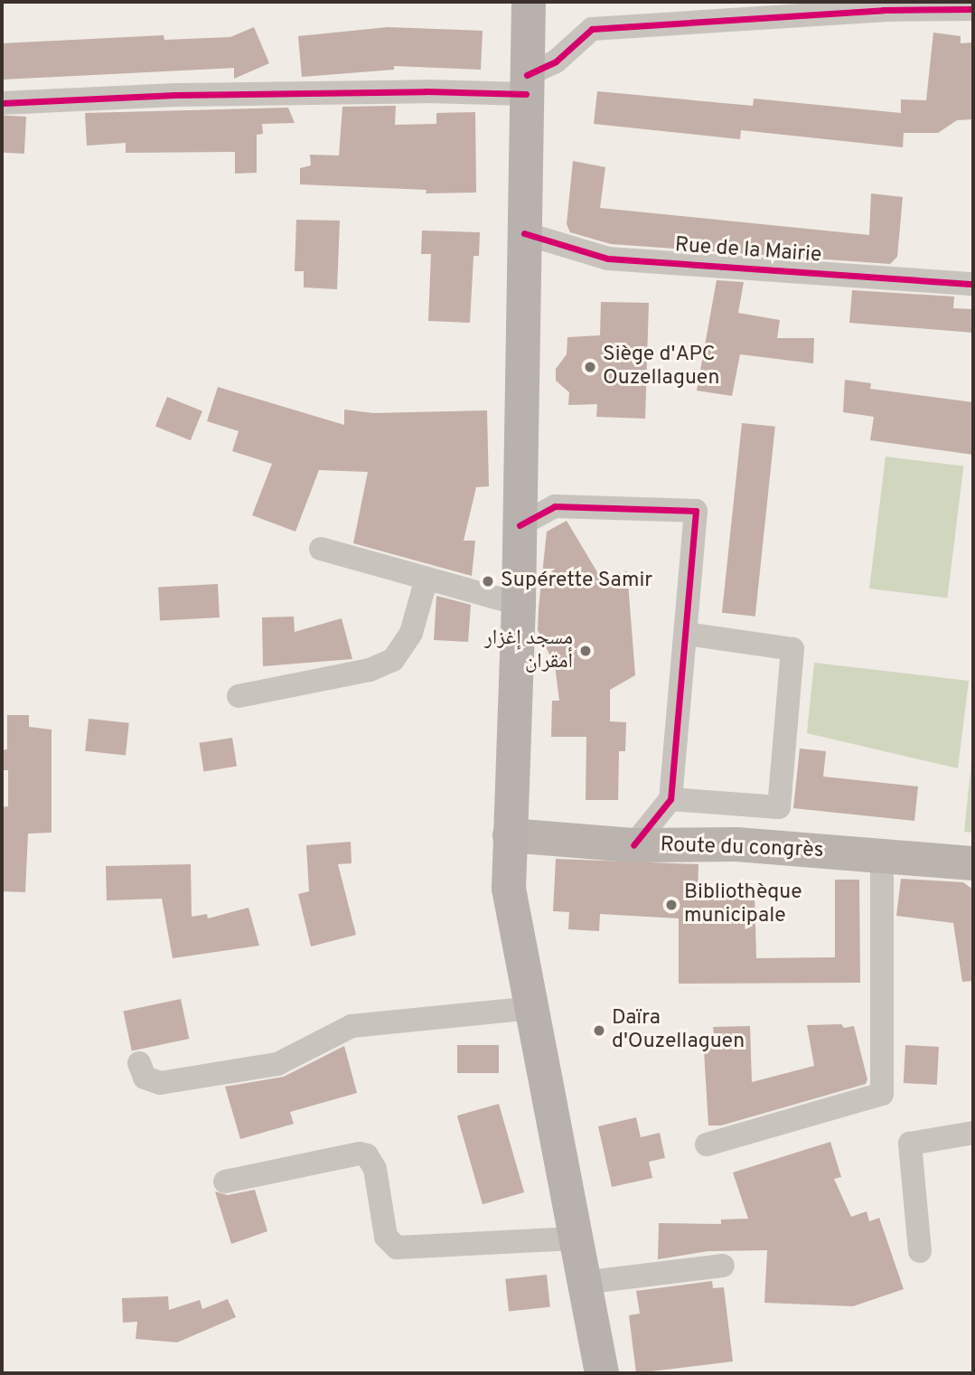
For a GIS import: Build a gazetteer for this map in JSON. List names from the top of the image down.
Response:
{
  "streets": {
    "main road": ["Route du congrès"],
    "street": ["Rue de la Mairie"]
  },
  "places": [
    "Siège d'APC Ouzellaguen",
    "Supérette Samir",
    "مسجد إغزار أمقران",
    "Bibliothèque municipale",
    "Daïra d'Ouzellaguen"
  ]
}
